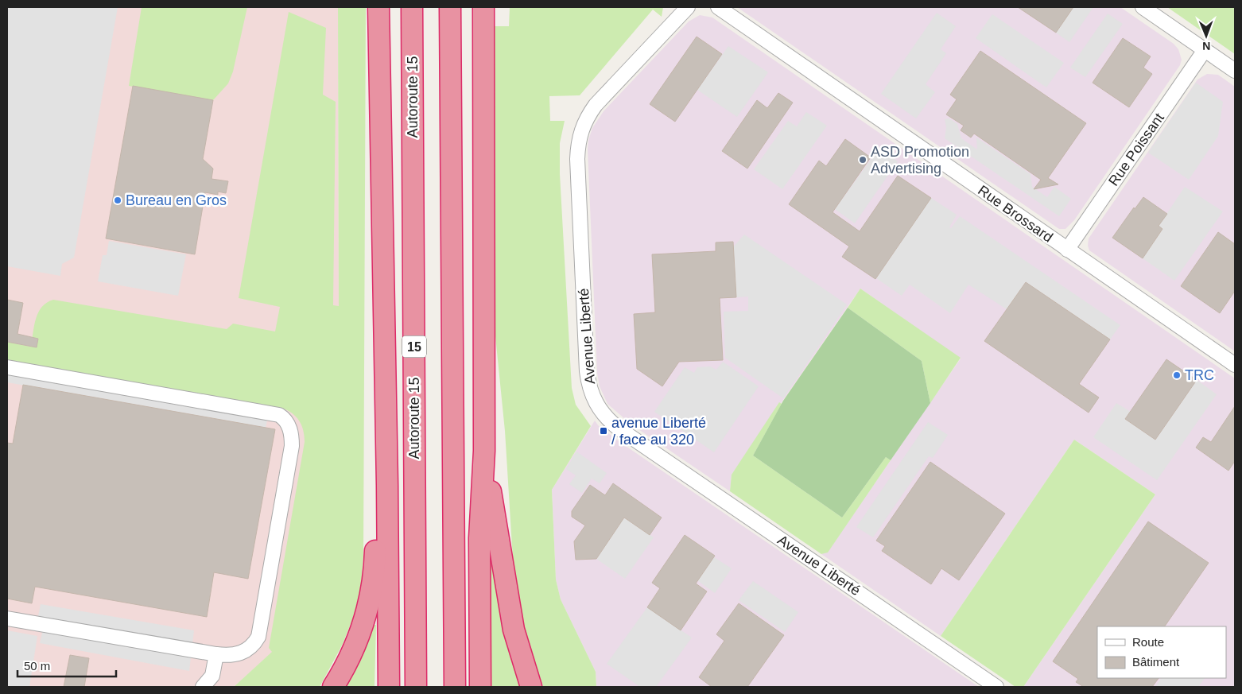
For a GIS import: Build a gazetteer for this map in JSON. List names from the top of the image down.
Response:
{
  "streets": {
    "highway": ["Autoroute 15", "15"],
    "street": ["Rue Poissant", "Rue Brossard", "Avenue Liberté"]
  },
  "crossings": [
    ["Rue Poissant", "Rue Brossard"]
  ],
  "places": {
    "other": ["ASD Promotion Advertising", "Bureau en Gros", "TRC"],
    "transit": ["avenue Liberté / face au 320"]
  },
  "legend": ["Route", "Bâtiment"],
  "scale_bar": "50 m",
  "north": "bottom"
}
